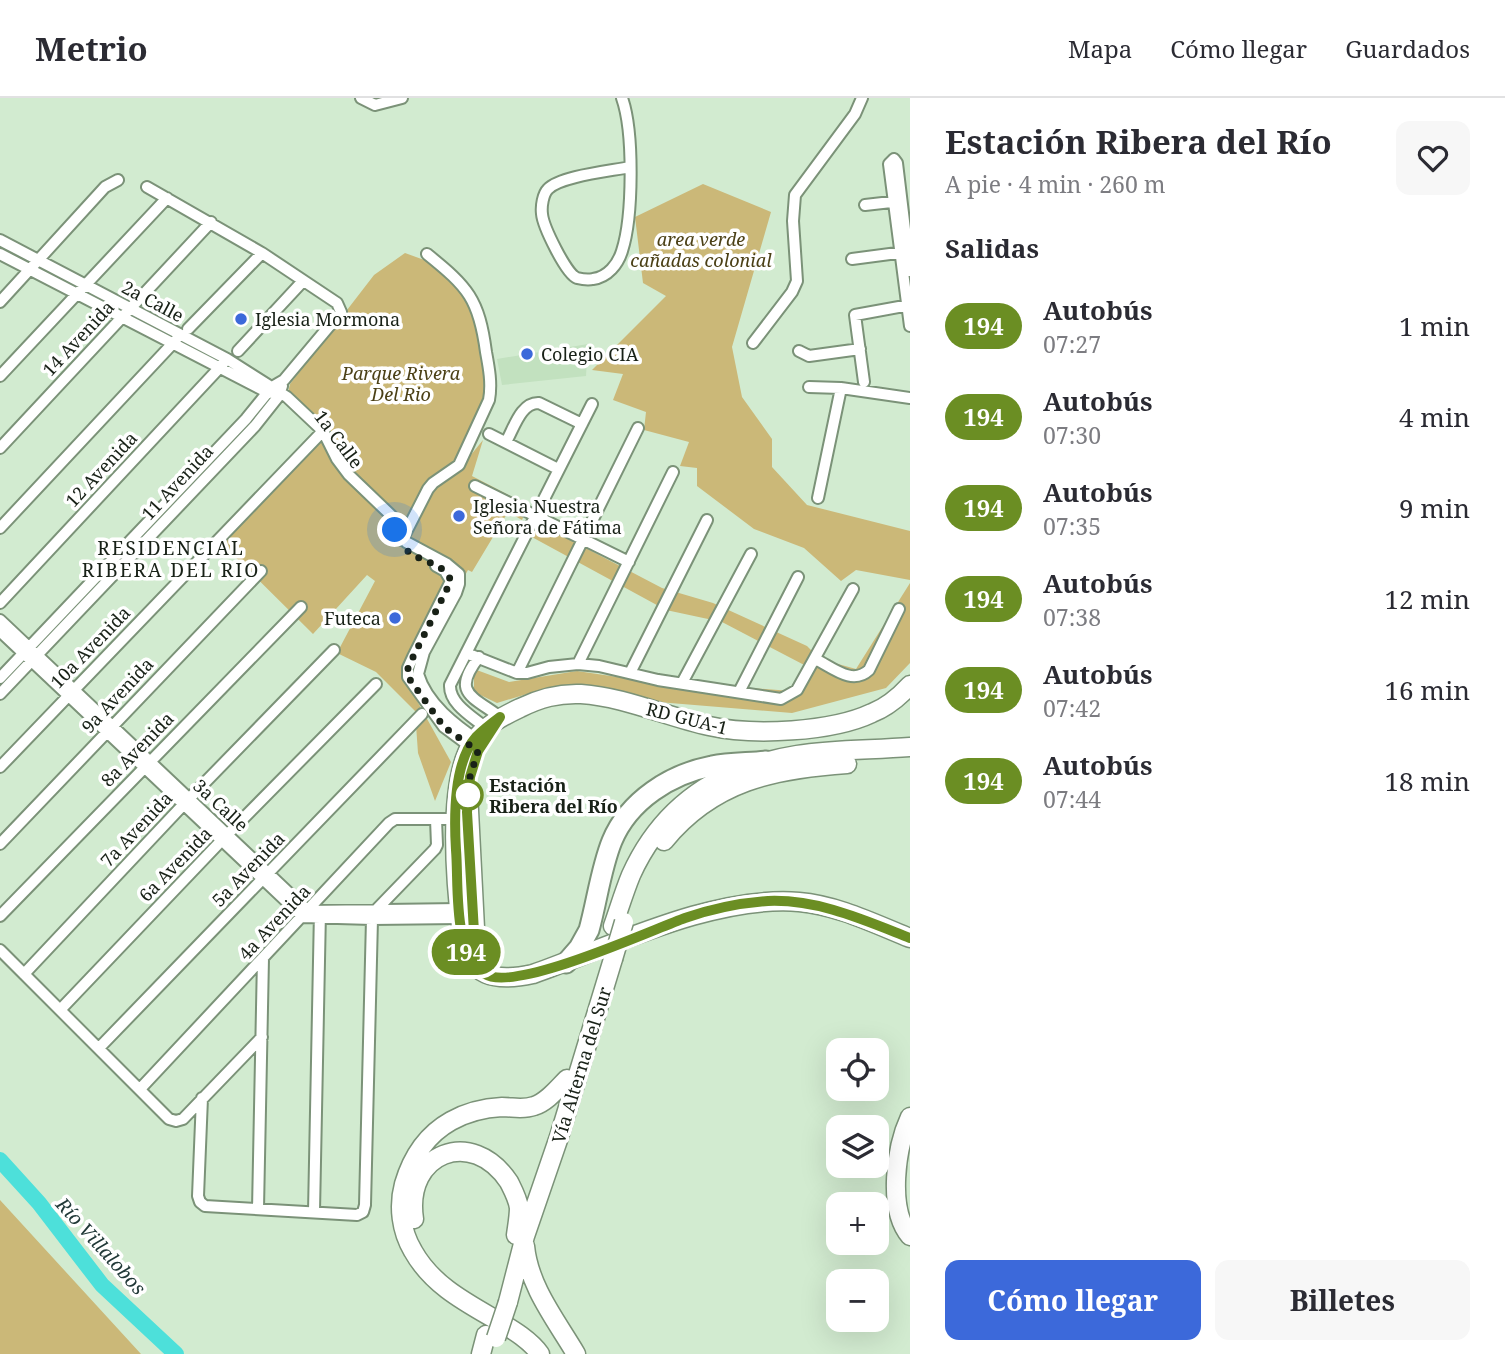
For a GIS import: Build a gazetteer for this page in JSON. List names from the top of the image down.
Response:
{
  "streets": {
    "main road": ["RD GUA-1", "Vía Alterna del Sur"],
    "street": [
      "2a Calle",
      "14 Avenida",
      "1a Calle",
      "12 Avenida",
      "11 Avenida",
      "10a Avenida",
      "9a Avenida",
      "8a Avenida",
      "3a Calle",
      "7a Avenida",
      "6a Avenida",
      "5a Avenida",
      "4a Avenida"
    ]
  },
  "crossings": [
    ["2a Calle", "14 Avenida"],
    ["2a Calle", "1a Calle"],
    ["2a Calle", "12 Avenida"],
    ["2a Calle", "11 Avenida"],
    ["1a Calle", "11 Avenida"],
    ["1a Calle", "10a Avenida"],
    ["1a Calle", "RD GUA-1"],
    ["11 Avenida", "3a Calle"],
    ["10a Avenida", "3a Calle"],
    ["9a Avenida", "3a Calle"],
    ["8a Avenida", "3a Calle"],
    ["3a Calle", "7a Avenida"],
    ["3a Calle", "6a Avenida"],
    ["3a Calle", "5a Avenida"],
    ["3a Calle", "4a Avenida"]
  ],
  "districts": ["RESIDENCIAL RIBERA DEL RIO"],
  "water": ["Río Villalobos"],
  "parks": ["area verde cañadas colonial", "Parque Rivera Del Rio"],
  "places": [
    "Iglesia Mormona",
    "Colegio CIA",
    "Iglesia Nuestra Señora de Fátima",
    "Futeca",
    "Estación Ribera del Río"
  ],
  "lines": ["bus line 194"],
  "page": {
    "header": "Metrio",
    "nav": ["Mapa", "Cómo llegar", "Guardados"],
    "on_map": "194",
    "heading": [
      ["Estación Ribera del Río", "A pie · 4 min · 260 m"],
      "Salidas"
    ],
    "list": [
      {
        "mark": "194",
        "name": "Autobús",
        "note": "07:27",
        "value": "1 min"
      },
      {
        "mark": "194",
        "name": "Autobús",
        "note": "07:30",
        "value": "4 min"
      },
      {
        "mark": "194",
        "name": "Autobús",
        "note": "07:35",
        "value": "9 min"
      },
      {
        "mark": "194",
        "name": "Autobús",
        "note": "07:38",
        "value": "12 min"
      },
      {
        "mark": "194",
        "name": "Autobús",
        "note": "07:42",
        "value": "16 min"
      },
      {
        "mark": "194",
        "name": "Autobús",
        "note": "07:44",
        "value": "18 min"
      }
    ],
    "map_buttons": ["+", "−"],
    "buttons": ["Cómo llegar", "Billetes"]
  }
}
